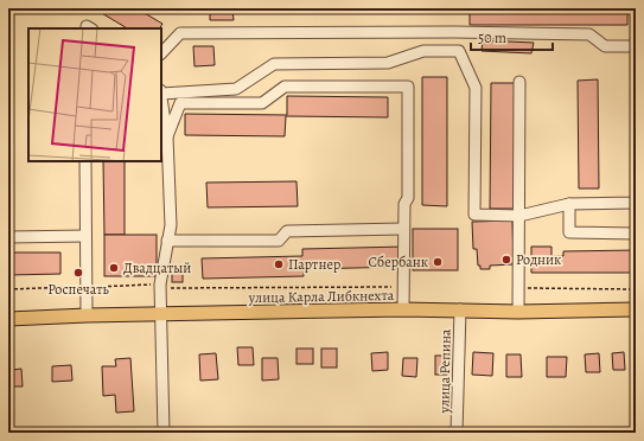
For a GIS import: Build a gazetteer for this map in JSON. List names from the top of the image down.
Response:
{
  "streets": {
    "main road": ["улица Карла Либкнехта"],
    "street": ["улица Репина"]
  },
  "crossings": [
    ["улица Карла Либкнехта", "улица Репина"]
  ],
  "places": [
    "Родник",
    "Сбербанк",
    "Партнер",
    "Двадцатый",
    "Роспечать"
  ],
  "scale_bar": "50 m"
}
